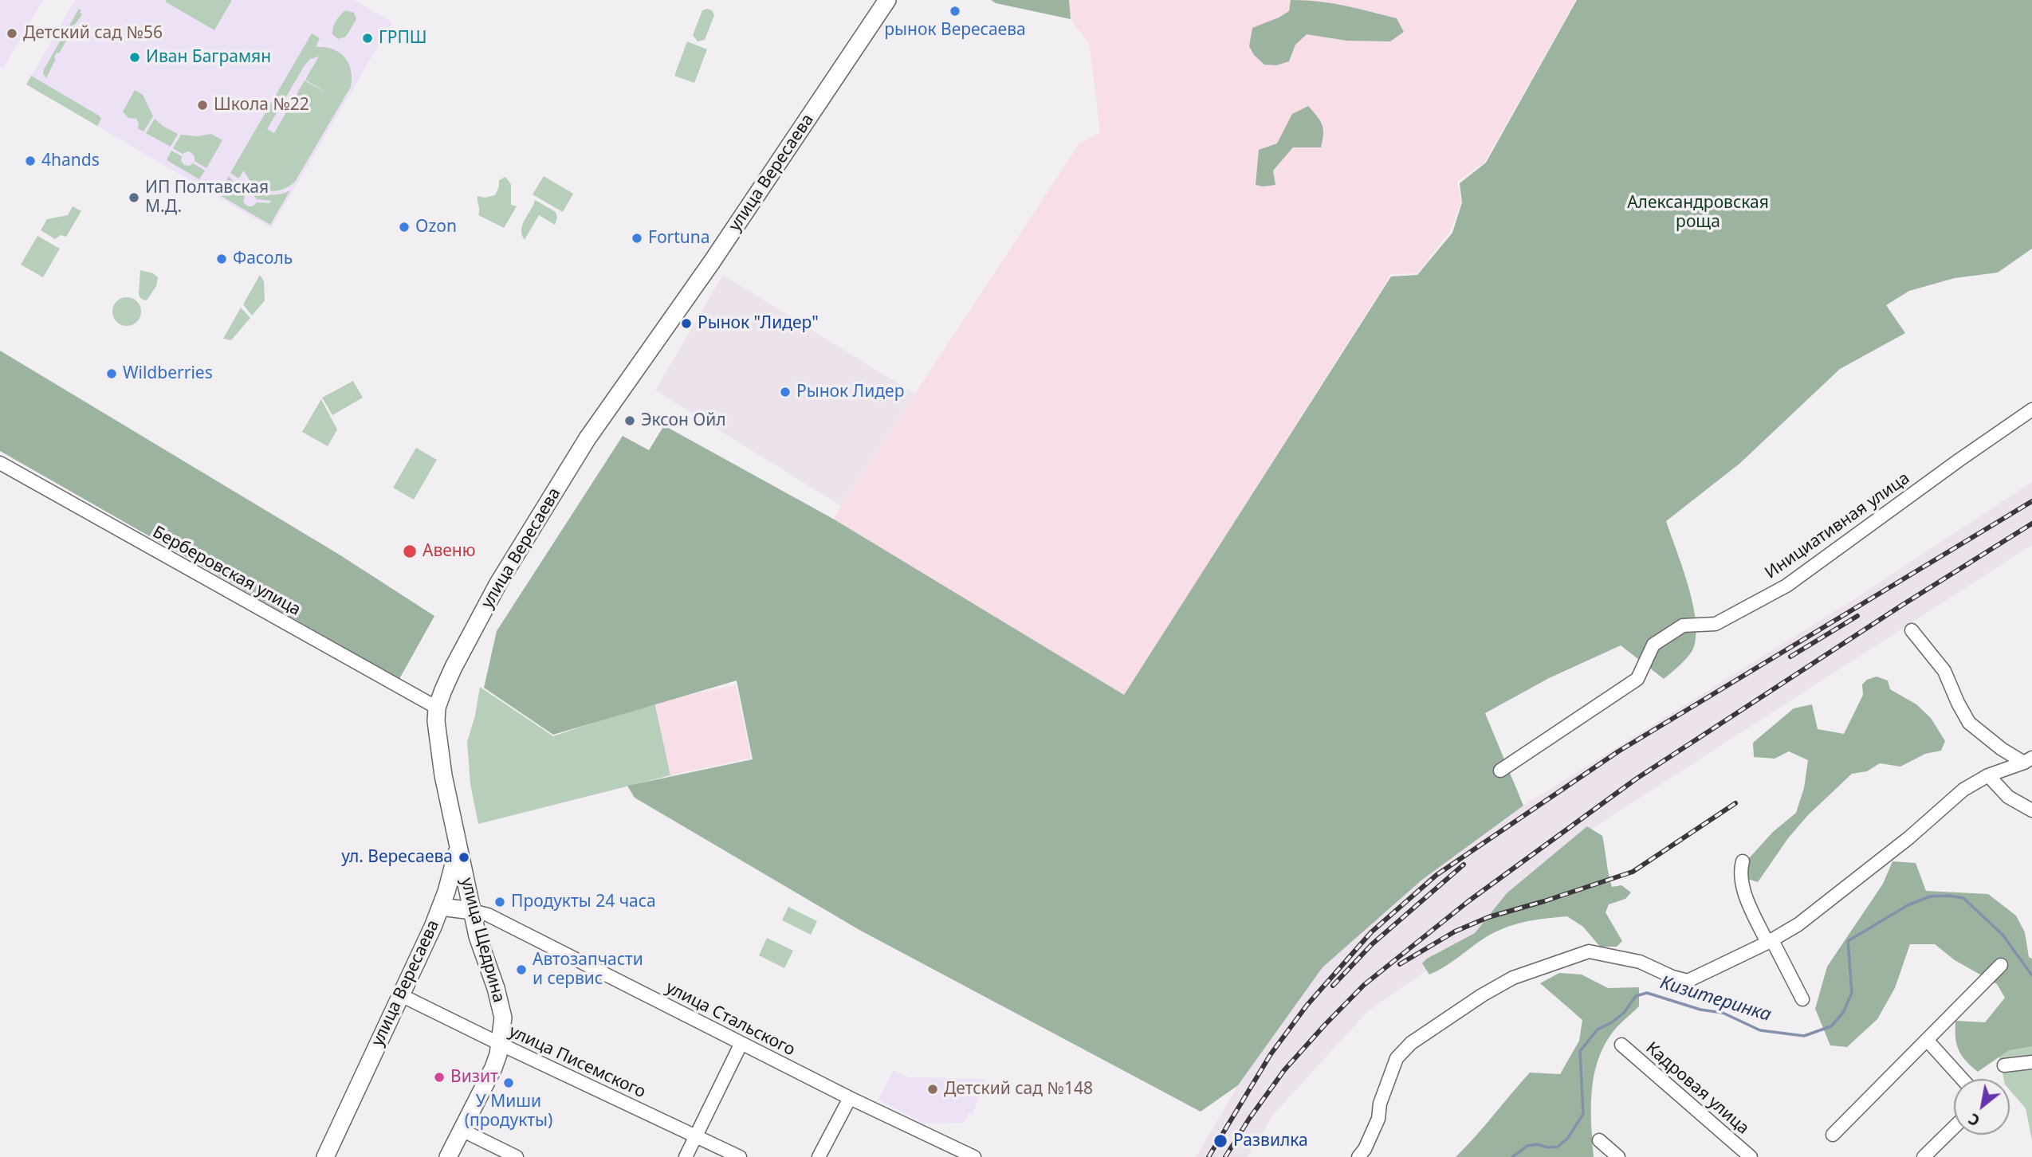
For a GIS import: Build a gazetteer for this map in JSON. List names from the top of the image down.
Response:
{
  "streets": {
    "main road": ["улица Вересаева", "улица Щедрина"],
    "street": [
      "Инициативная улица",
      "Берберовская улица",
      "улица Стальского",
      "улица Писемского",
      "Кадровая улица"
    ]
  },
  "crossings": [
    ["улица Вересаева", "Берберовская улица"],
    ["улица Вересаева", "улица Щедрина"],
    ["улица Вересаева", "улица Писемского"],
    ["улица Щедрина", "улица Стальского"],
    ["улица Щедрина", "улица Писемского"]
  ],
  "water": ["Кизитеринка"],
  "parks": ["Александровская роща"],
  "places": [
    "рынок Вересаева",
    "Детский сад №56",
    "ГРПШ",
    "Иван Баграмян",
    "Школа №22",
    "4hands",
    "ИП Полтавская М.Д.",
    "Ozon",
    "Fortuna",
    "Фасоль",
    "Рынок \"Лидер\"",
    "Wildberries",
    "Рынок Лидер",
    "Эксон Ойл",
    "Авеню",
    "ул. Вересаева",
    "Продукты 24 часа",
    "Автозапчасти и сервис",
    "Визит",
    "У Миши (продукты)",
    "Детский сад №148",
    "Развилка"
  ],
  "north": "bottom left"
}
